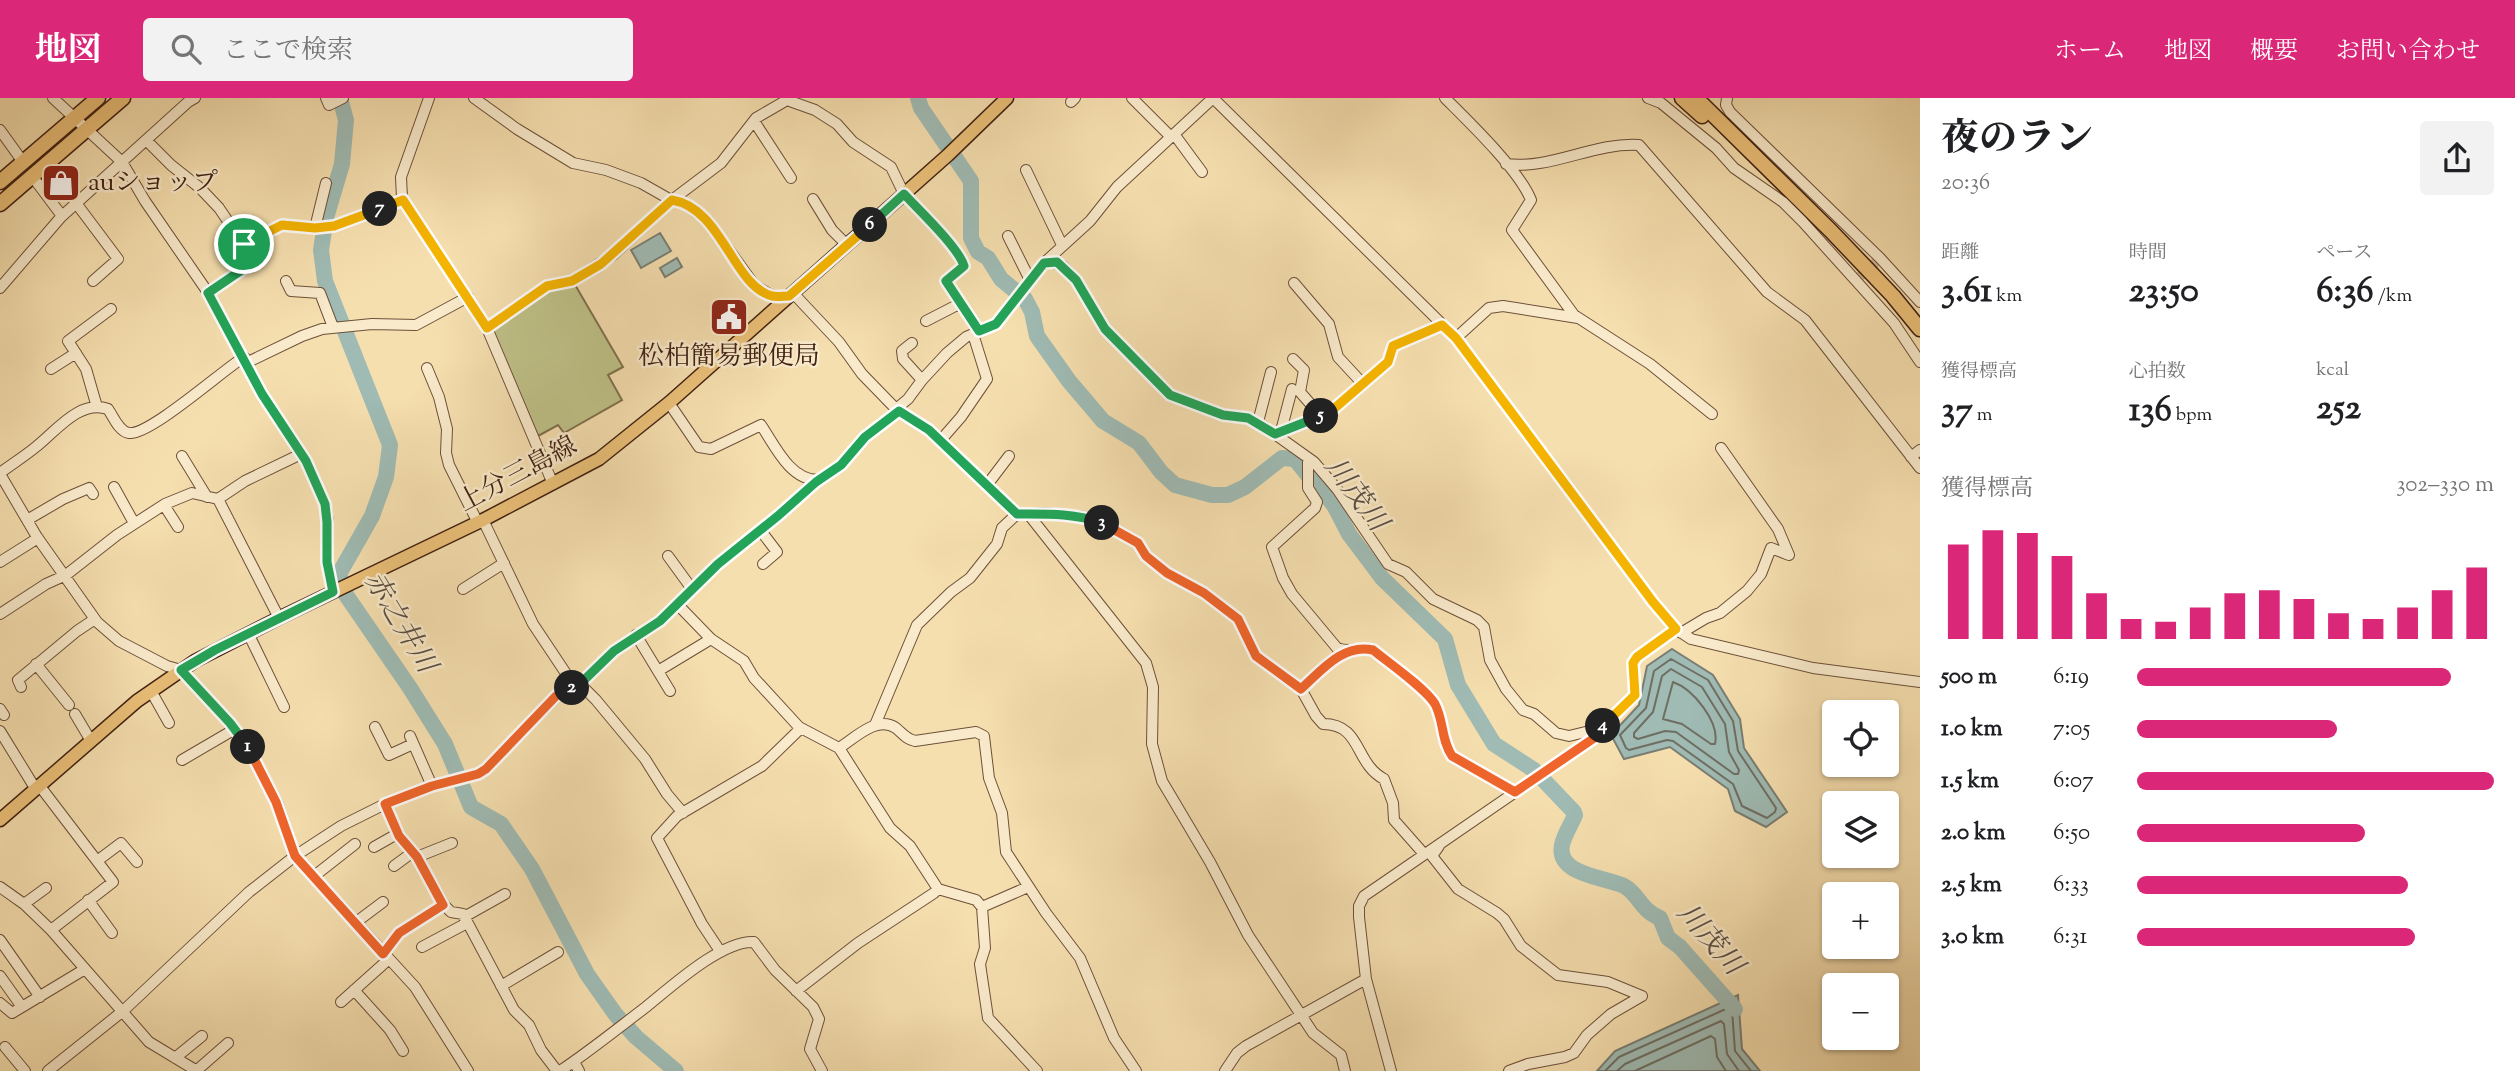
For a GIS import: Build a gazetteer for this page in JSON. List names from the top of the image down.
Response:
{
  "streets": {
    "main road": ["上分三島線"]
  },
  "water": ["川茂川", "赤之井川"],
  "places": {
    "shop": ["auショップ"],
    "public building": ["松柏簡易郵便局"]
  },
  "page": {
    "header": "地図",
    "search": "ここで検索",
    "nav": [
      "ホーム",
      "地図",
      "概要",
      "お問い合わせ"
    ],
    "heading": ["夜のラン", "20:36"],
    "pins": [
      "7",
      "6",
      "5",
      "3",
      "2",
      "4",
      "1"
    ],
    "stats": [
      ["距離", "3.61 km"],
      ["時間", "23:50"],
      ["ペース", "6:36 /km"],
      ["獲得標高", "37 m"],
      ["心拍数", "136 bpm"],
      ["kcal", "252"]
    ],
    "chart": ["獲得標高", "302–330 m"],
    "list": [
      {
        "name": "500 m",
        "note": "6:19"
      },
      {
        "name": "1.0 km",
        "note": "7:05"
      },
      {
        "name": "1.5 km",
        "note": "6:07"
      },
      {
        "name": "2.0 km",
        "note": "6:50"
      },
      {
        "name": "2.5 km",
        "note": "6:33"
      },
      {
        "name": "3.0 km",
        "note": "6:31"
      }
    ],
    "map_buttons": ["+", "−"]
  }
}
